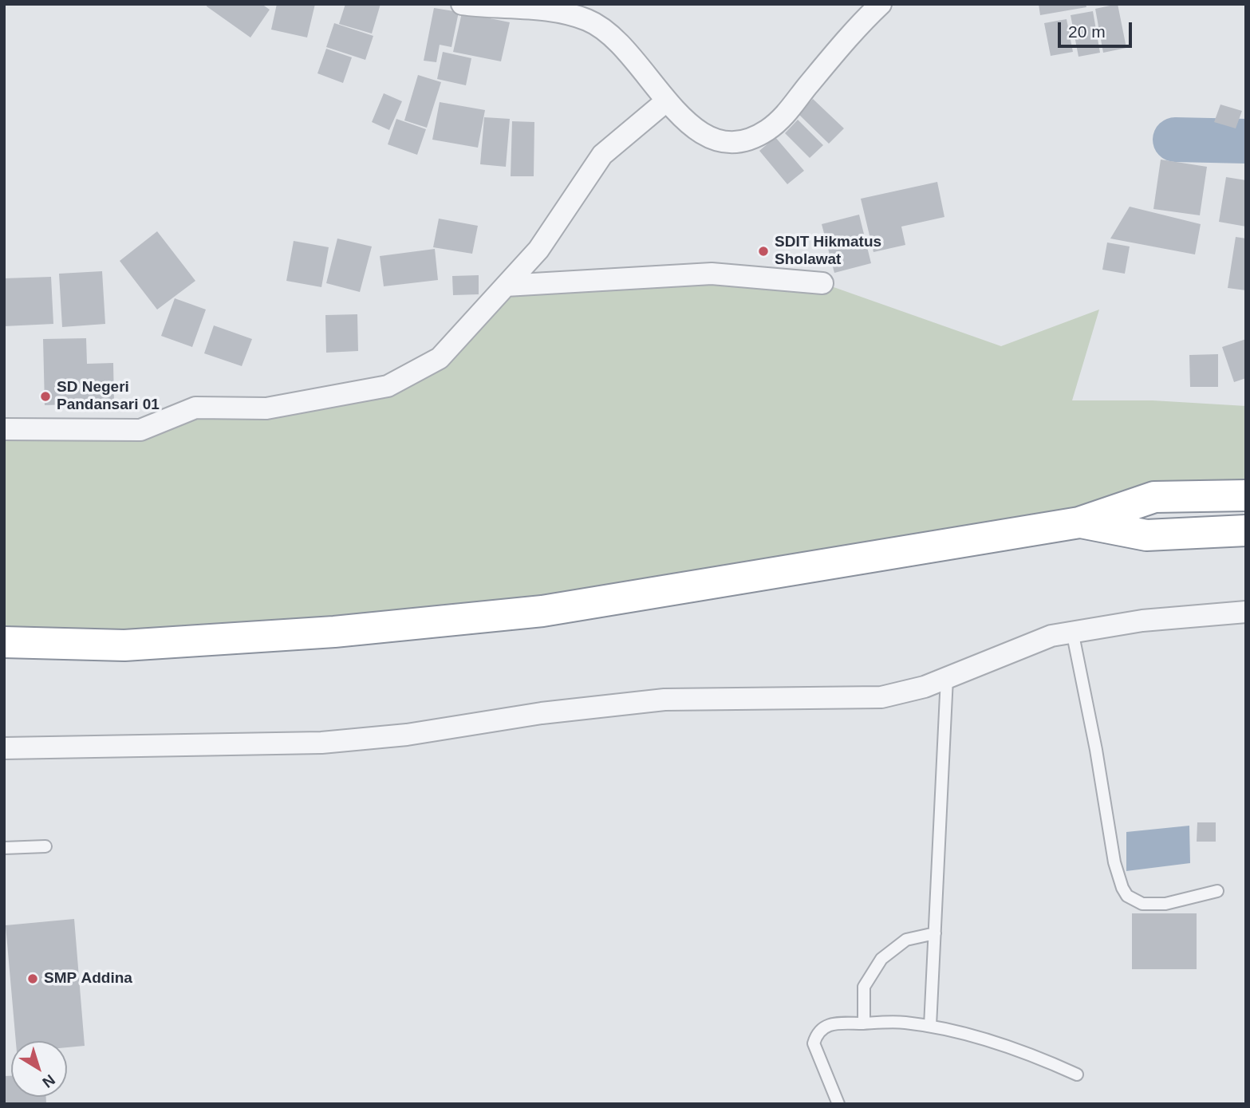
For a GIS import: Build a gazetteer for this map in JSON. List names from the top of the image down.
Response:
{
  "places": ["SDIT Hikmatus Sholawat", "SD Negeri Pandansari 01", "SMP Addina"],
  "scale_bar": "20 m",
  "north": "bottom right"
}
